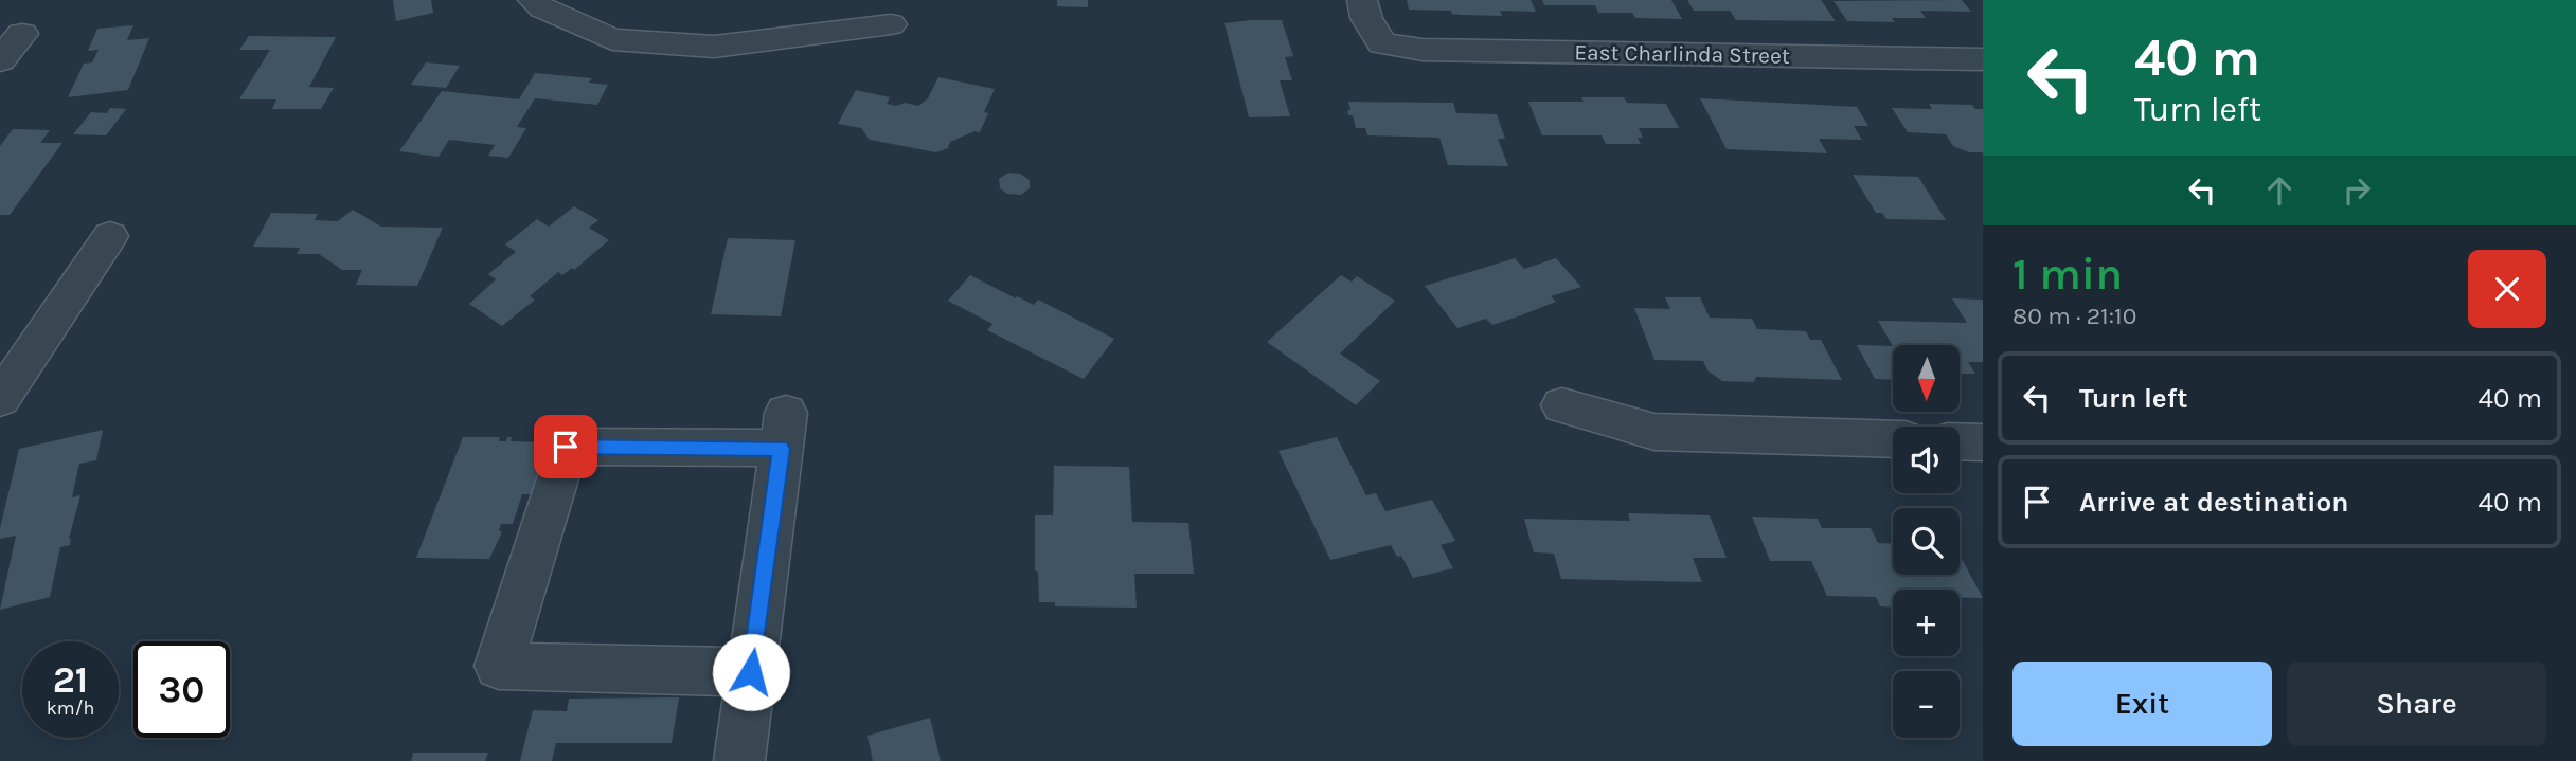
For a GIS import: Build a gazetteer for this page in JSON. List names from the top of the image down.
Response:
{
  "streets": {
    "street": ["East Charlinda Street"]
  },
  "north": "bottom",
  "page": {
    "turn": ["40 m", "Turn left"],
    "heading": ["1 min", "80 m · 21:10"],
    "map_buttons": ["+", "−"],
    "list": [
      {
        "name": "Turn left",
        "value": "40 m"
      },
      {
        "name": "Arrive at destination",
        "value": "40 m"
      }
    ],
    "speed": "21 km/h",
    "limit": "30",
    "buttons": ["Exit", "Share"]
  }
}
